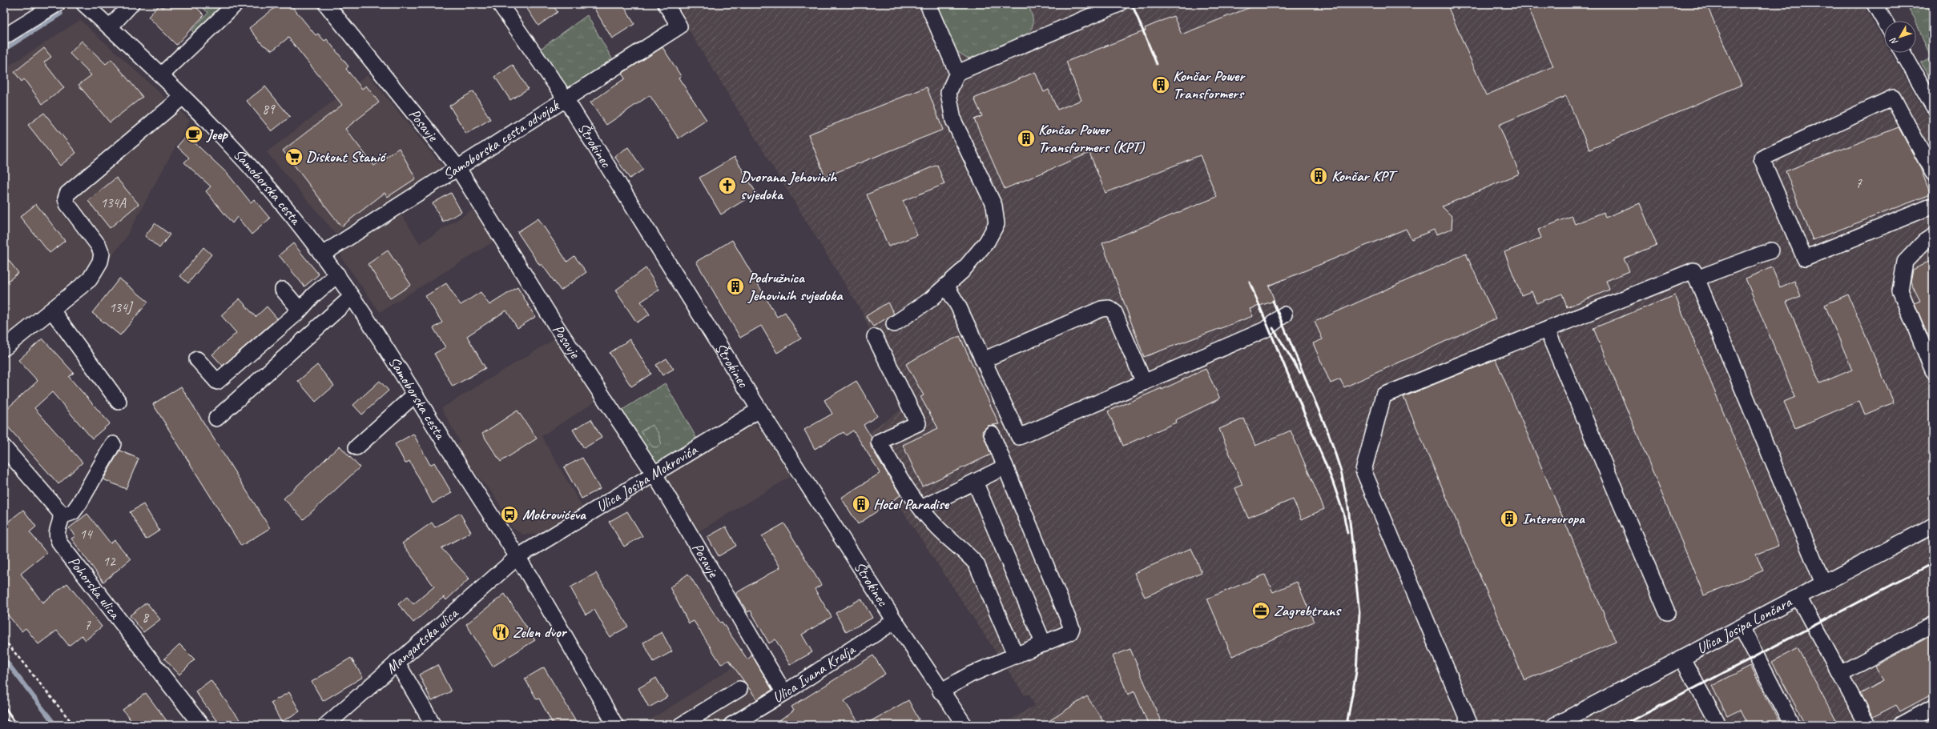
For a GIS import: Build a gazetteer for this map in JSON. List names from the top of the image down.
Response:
{
  "streets": {
    "street": [
      "Posavje",
      "Samoborska cesta odvojak",
      "Štrokinec",
      "Samoborska cesta",
      "Ulica Josipa Mokrovića",
      "Pohorska ulica",
      "Ulica Josipa Lončara",
      "Mangartska ulica",
      "Ulica Ivana Kralja"
    ]
  },
  "crossings": [
    ["Posavje", "Samoborska cesta odvojak"],
    ["Posavje", "Ulica Josipa Mokrovića"],
    ["Posavje", "Ulica Ivana Kralja"],
    ["Samoborska cesta odvojak", "Štrokinec"],
    ["Samoborska cesta odvojak", "Samoborska cesta"],
    ["Štrokinec", "Ulica Josipa Mokrovića"],
    ["Štrokinec", "Ulica Ivana Kralja"],
    ["Samoborska cesta", "Ulica Josipa Mokrovića"],
    ["Samoborska cesta", "Mangartska ulica"],
    ["Ulica Josipa Mokrovića", "Mangartska ulica"]
  ],
  "places": {
    "building": [
      "Končar Power Transformers",
      "Končar Power Transformers (KPT)",
      "Končar KPT",
      "Podružnica Jehovinih svjedoka",
      "Hotel Paradise",
      "Intereuropa"
    ],
    "cafe": ["Jeep"],
    "supermarket": ["Diskont Stanić"],
    "church": ["Dvorana Jehovinih svjedoka"],
    "bus stop": ["Mokrovićeva"],
    "office": ["Zagrebtrans"],
    "restaurant": ["Zelen dvor"]
  },
  "house_numbers": [
    "89",
    "7",
    "134A",
    "134J",
    "14",
    "12",
    "8",
    "7"
  ],
  "north": "bottom left"
}
